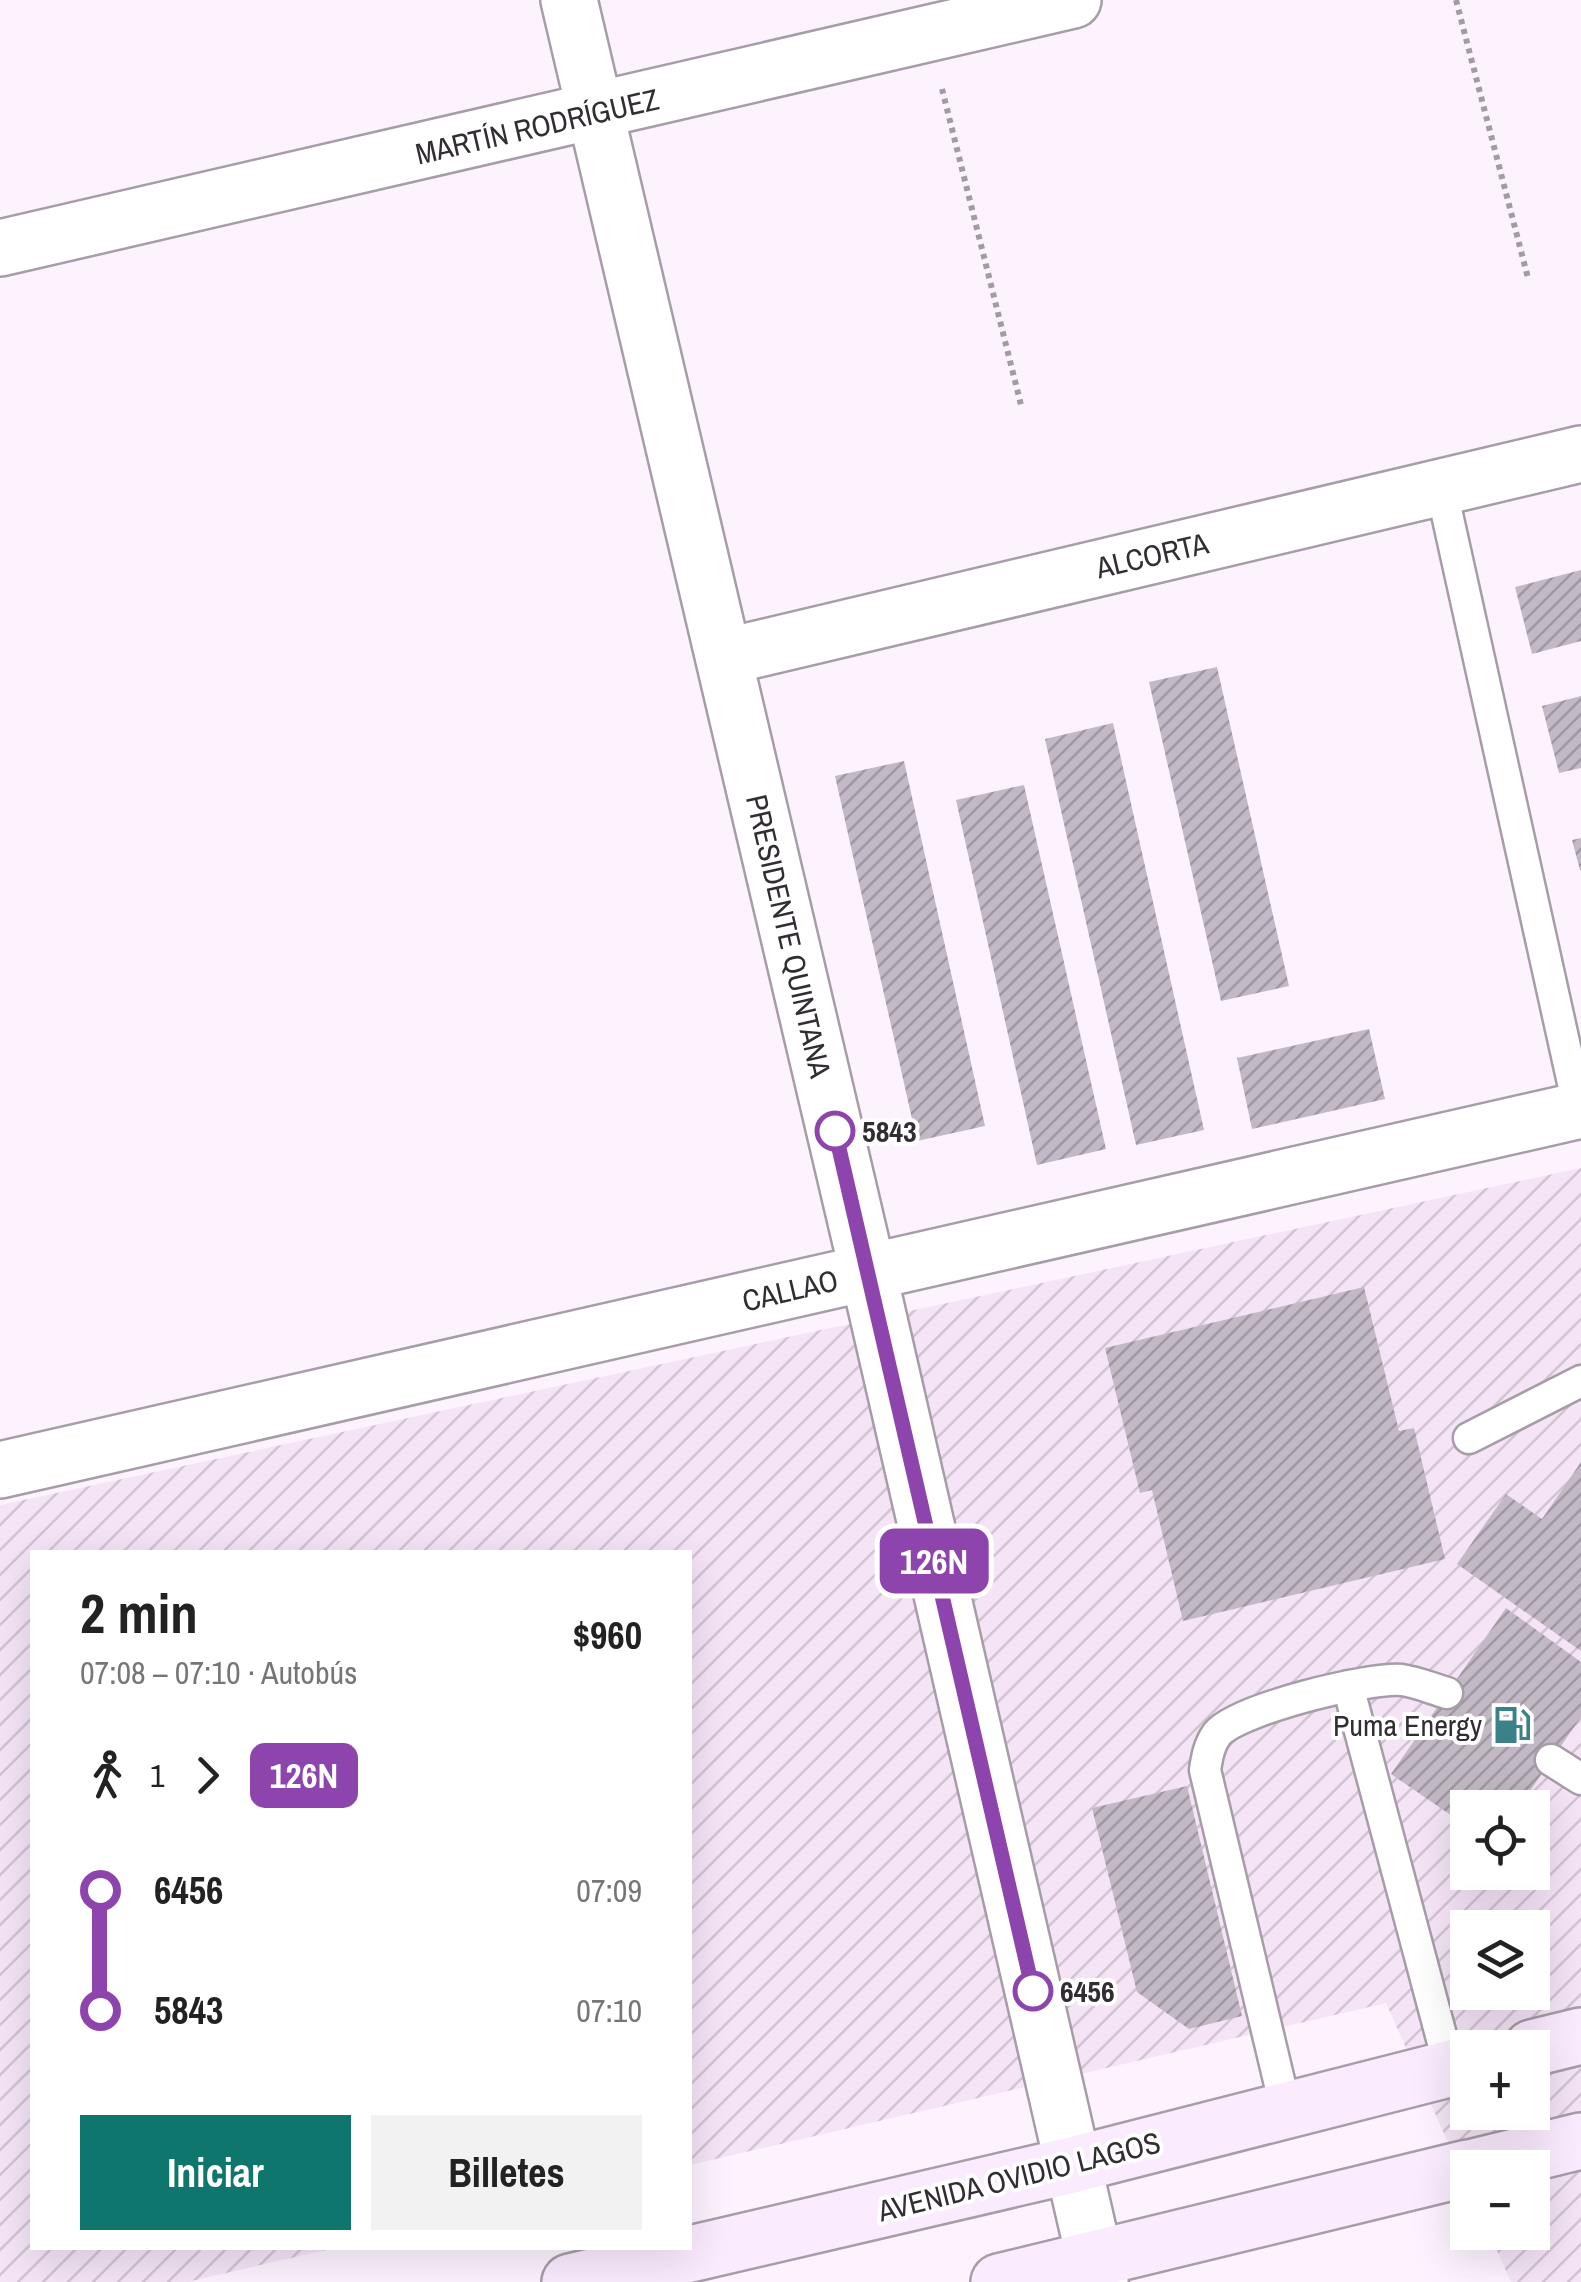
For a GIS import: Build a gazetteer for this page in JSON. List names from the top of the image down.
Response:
{
  "streets": {
    "main road": ["AVENIDA OVIDIO LAGOS"],
    "street": [
      "MARTÍN RODRÍGUEZ",
      "ALCORTA",
      "PRESIDENTE QUINTANA",
      "CALLAO"
    ]
  },
  "crossings": [
    ["MARTÍN RODRÍGUEZ", "PRESIDENTE QUINTANA"],
    ["ALCORTA", "PRESIDENTE QUINTANA"],
    ["PRESIDENTE QUINTANA", "CALLAO"],
    ["PRESIDENTE QUINTANA", "AVENIDA OVIDIO LAGOS"]
  ],
  "places": {
    "other": ["5843", "6456"],
    "fuel station": ["Puma Energy"]
  },
  "lines": ["bus line 126N"],
  "page": {
    "on_map": "126N",
    "heading": ["2 min", "07:08 – 07:10 · Autobús", "$960"],
    "legs": ["1", "126N"],
    "map_buttons": ["+", "−"],
    "list": [
      {
        "name": "6456",
        "value": "07:09"
      },
      {
        "name": "5843",
        "value": "07:10"
      }
    ],
    "buttons": ["Iniciar", "Billetes"]
  }
}
